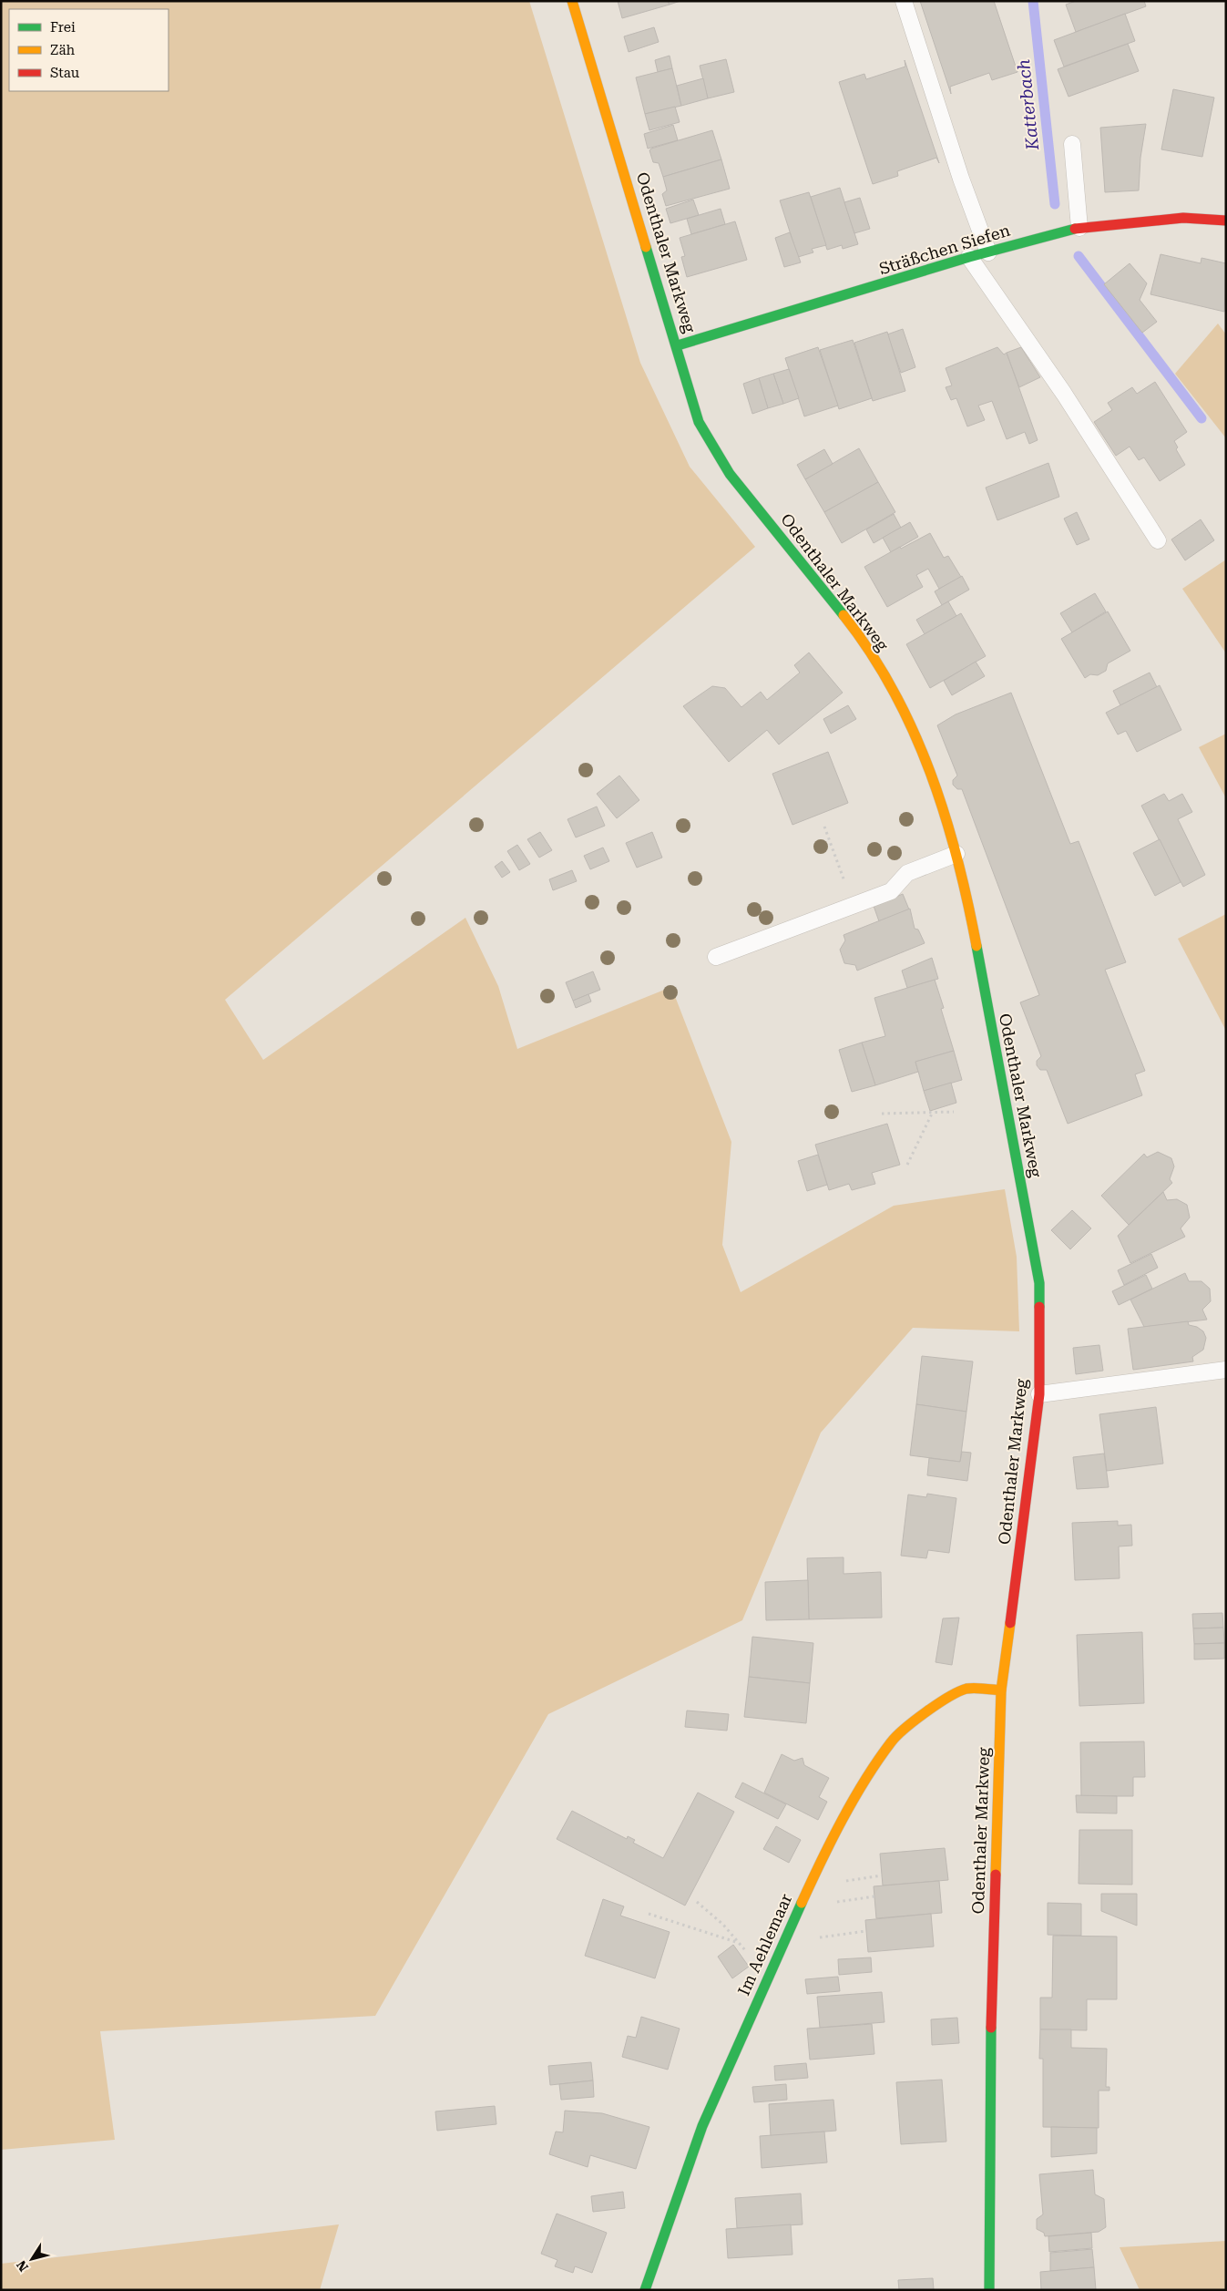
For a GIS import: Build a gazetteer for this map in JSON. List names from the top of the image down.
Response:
{
  "streets": {
    "street": ["Sträßchen Siefen", "Odenthaler Markweg", "Im Aehlemaar"]
  },
  "crossings": [
    ["Sträßchen Siefen", "Odenthaler Markweg"],
    ["Odenthaler Markweg", "Im Aehlemaar"]
  ],
  "water": ["Katterbach"],
  "legend": ["Frei", "Zäh", "Stau"],
  "north": "bottom left"
}
